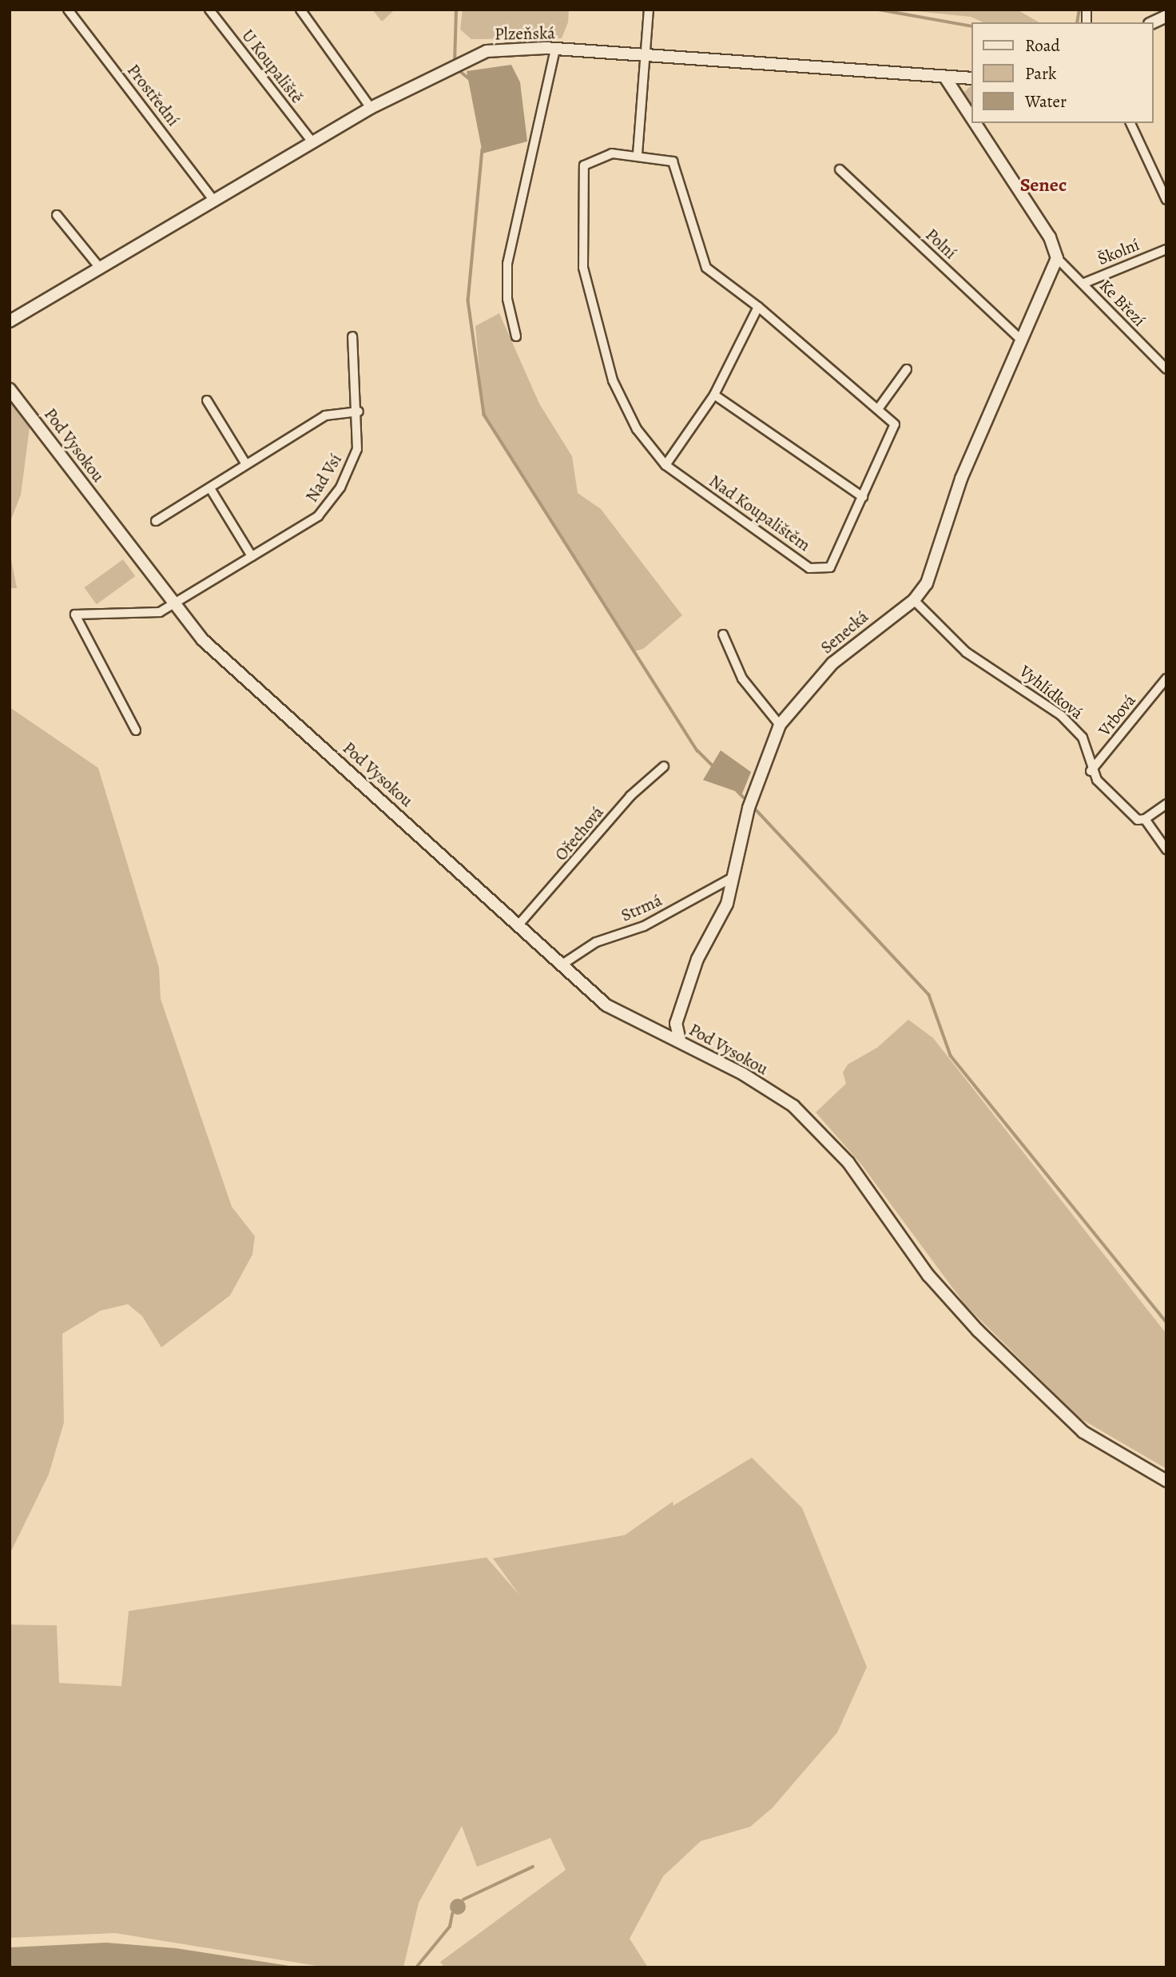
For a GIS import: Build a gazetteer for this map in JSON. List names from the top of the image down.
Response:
{
  "streets": {
    "street": [
      "Plzeňská",
      "U Koupaliště",
      "Prostřední",
      "Polní",
      "Školní",
      "Ke Březí",
      "Pod Vysokou",
      "Nad Vsí",
      "Nad Koupalištěm",
      "Senecká",
      "Vyhlídková",
      "Vrbová",
      "Ořechová",
      "Strmá"
    ]
  },
  "crossings": [
    ["Plzeňská", "U Koupaliště"],
    ["Plzeňská", "Prostřední"],
    ["Polní", "Senecká"],
    ["Školní", "Ke Březí"],
    ["Ke Březí", "Senecká"],
    ["Pod Vysokou", "Nad Vsí"],
    ["Pod Vysokou", "Senecká"],
    ["Pod Vysokou", "Ořechová"],
    ["Pod Vysokou", "Strmá"],
    ["Senecká", "Vyhlídková"],
    ["Senecká", "Strmá"],
    ["Vyhlídková", "Vrbová"]
  ],
  "districts": ["Senec"],
  "legend": ["Road", "Park", "Water"]
}
